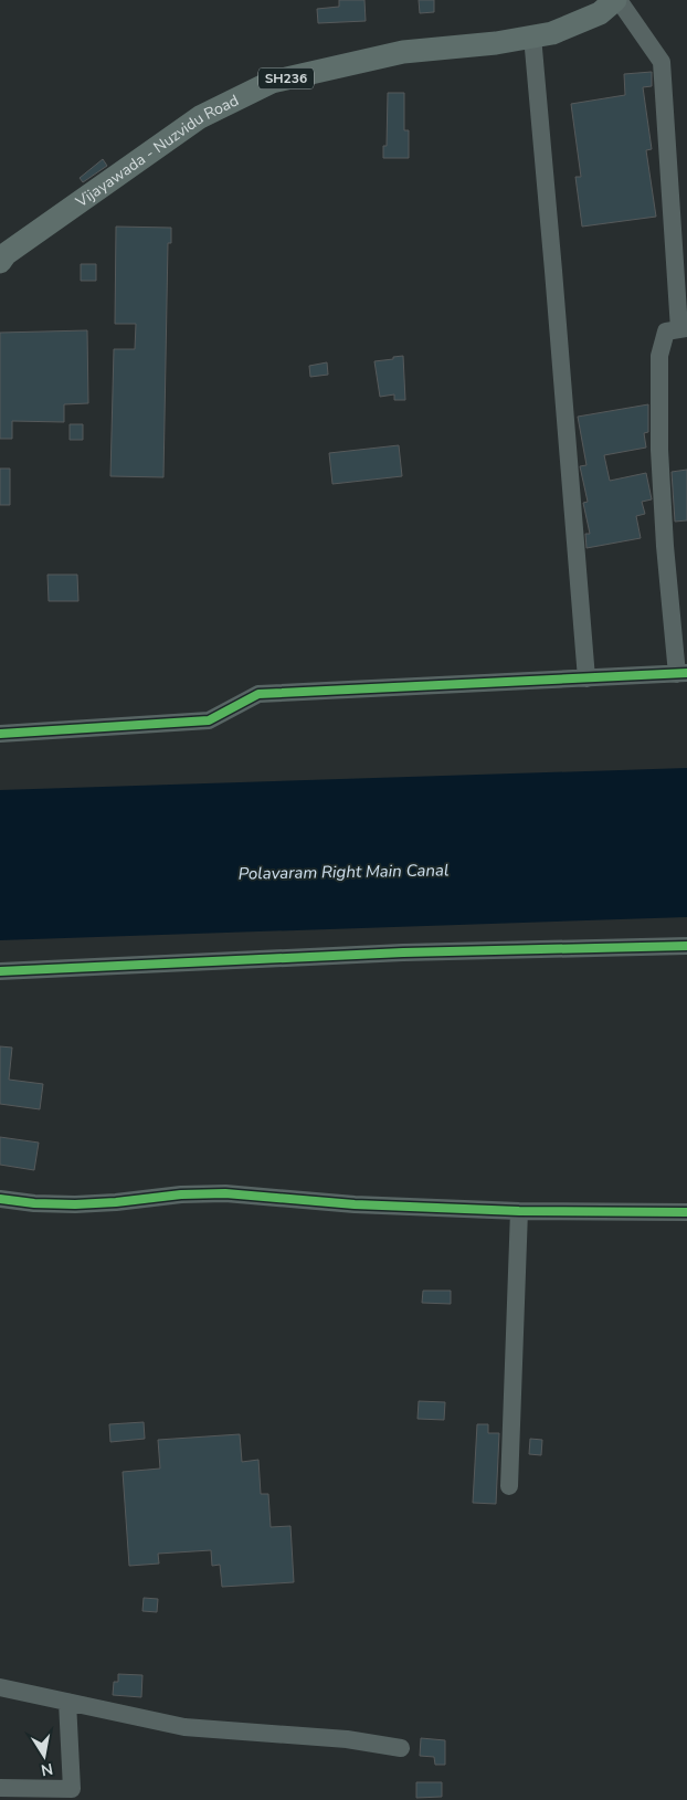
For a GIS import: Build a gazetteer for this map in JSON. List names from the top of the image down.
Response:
{
  "streets": {
    "main road": ["SH236", "Vijayawada - Nuzvidu Road"]
  },
  "water": ["Polavaram Right Main Canal"],
  "north": "bottom"
}
